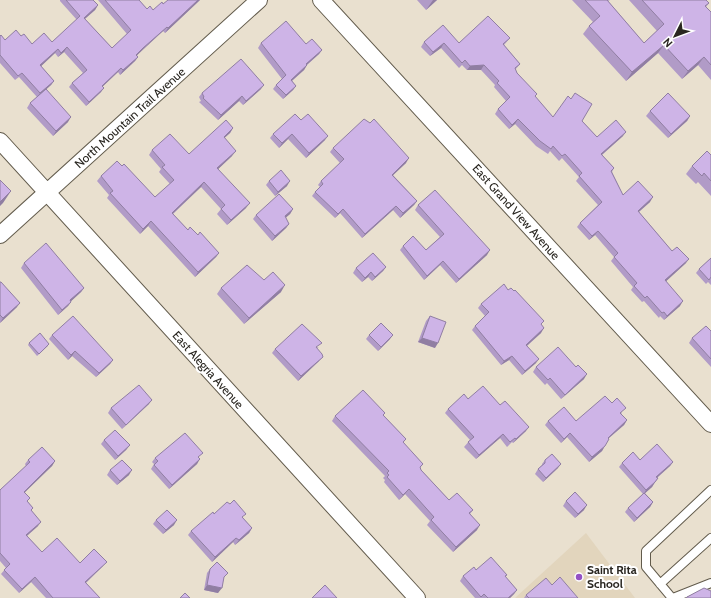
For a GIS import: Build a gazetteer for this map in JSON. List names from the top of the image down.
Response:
{
  "streets": {
    "street": ["North Mountain Trail Avenue", "East Grand View Avenue", "East Alegria Avenue"]
  },
  "crossings": [
    ["North Mountain Trail Avenue", "East Alegria Avenue"]
  ],
  "places": ["Saint Rita School"],
  "north": "bottom left"
}
